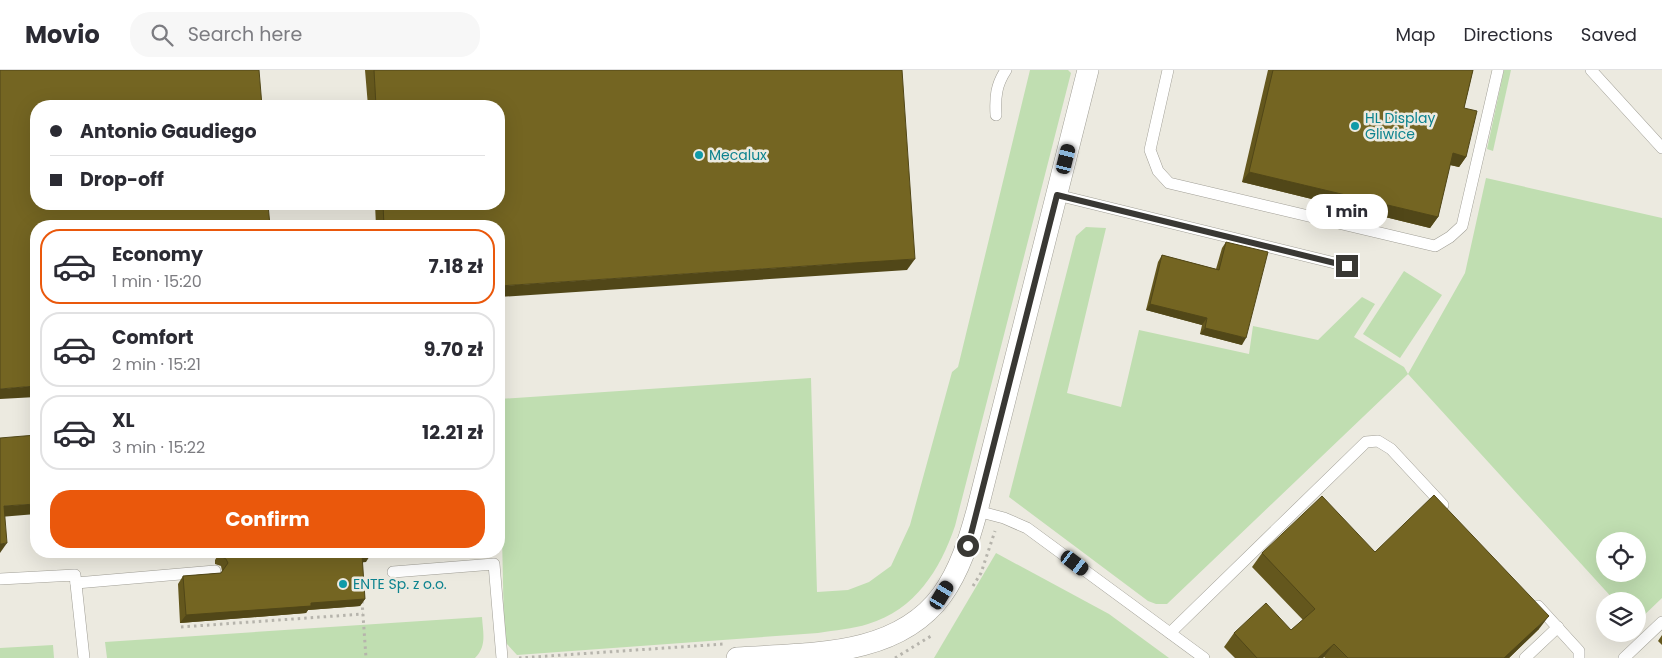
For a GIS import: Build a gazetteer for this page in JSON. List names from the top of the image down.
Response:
{
  "places": ["HL Display Gliwice", "Mecalux", "ENTE Sp. z o.o."],
  "page": {
    "header": "Movio",
    "search": "Search here",
    "nav": ["Map", "Directions", "Saved"],
    "banner": ["Antonio Gaudiego", "Drop-off"],
    "bubble": "1 min",
    "list": [
      {
        "name": "Economy",
        "note": "1 min · 15:20",
        "value": "7.18 zł"
      },
      {
        "name": "Comfort",
        "note": "2 min · 15:21",
        "value": "9.70 zł"
      },
      {
        "name": "XL",
        "note": "3 min · 15:22",
        "value": "12.21 zł"
      }
    ],
    "buttons": "Confirm"
  }
}
